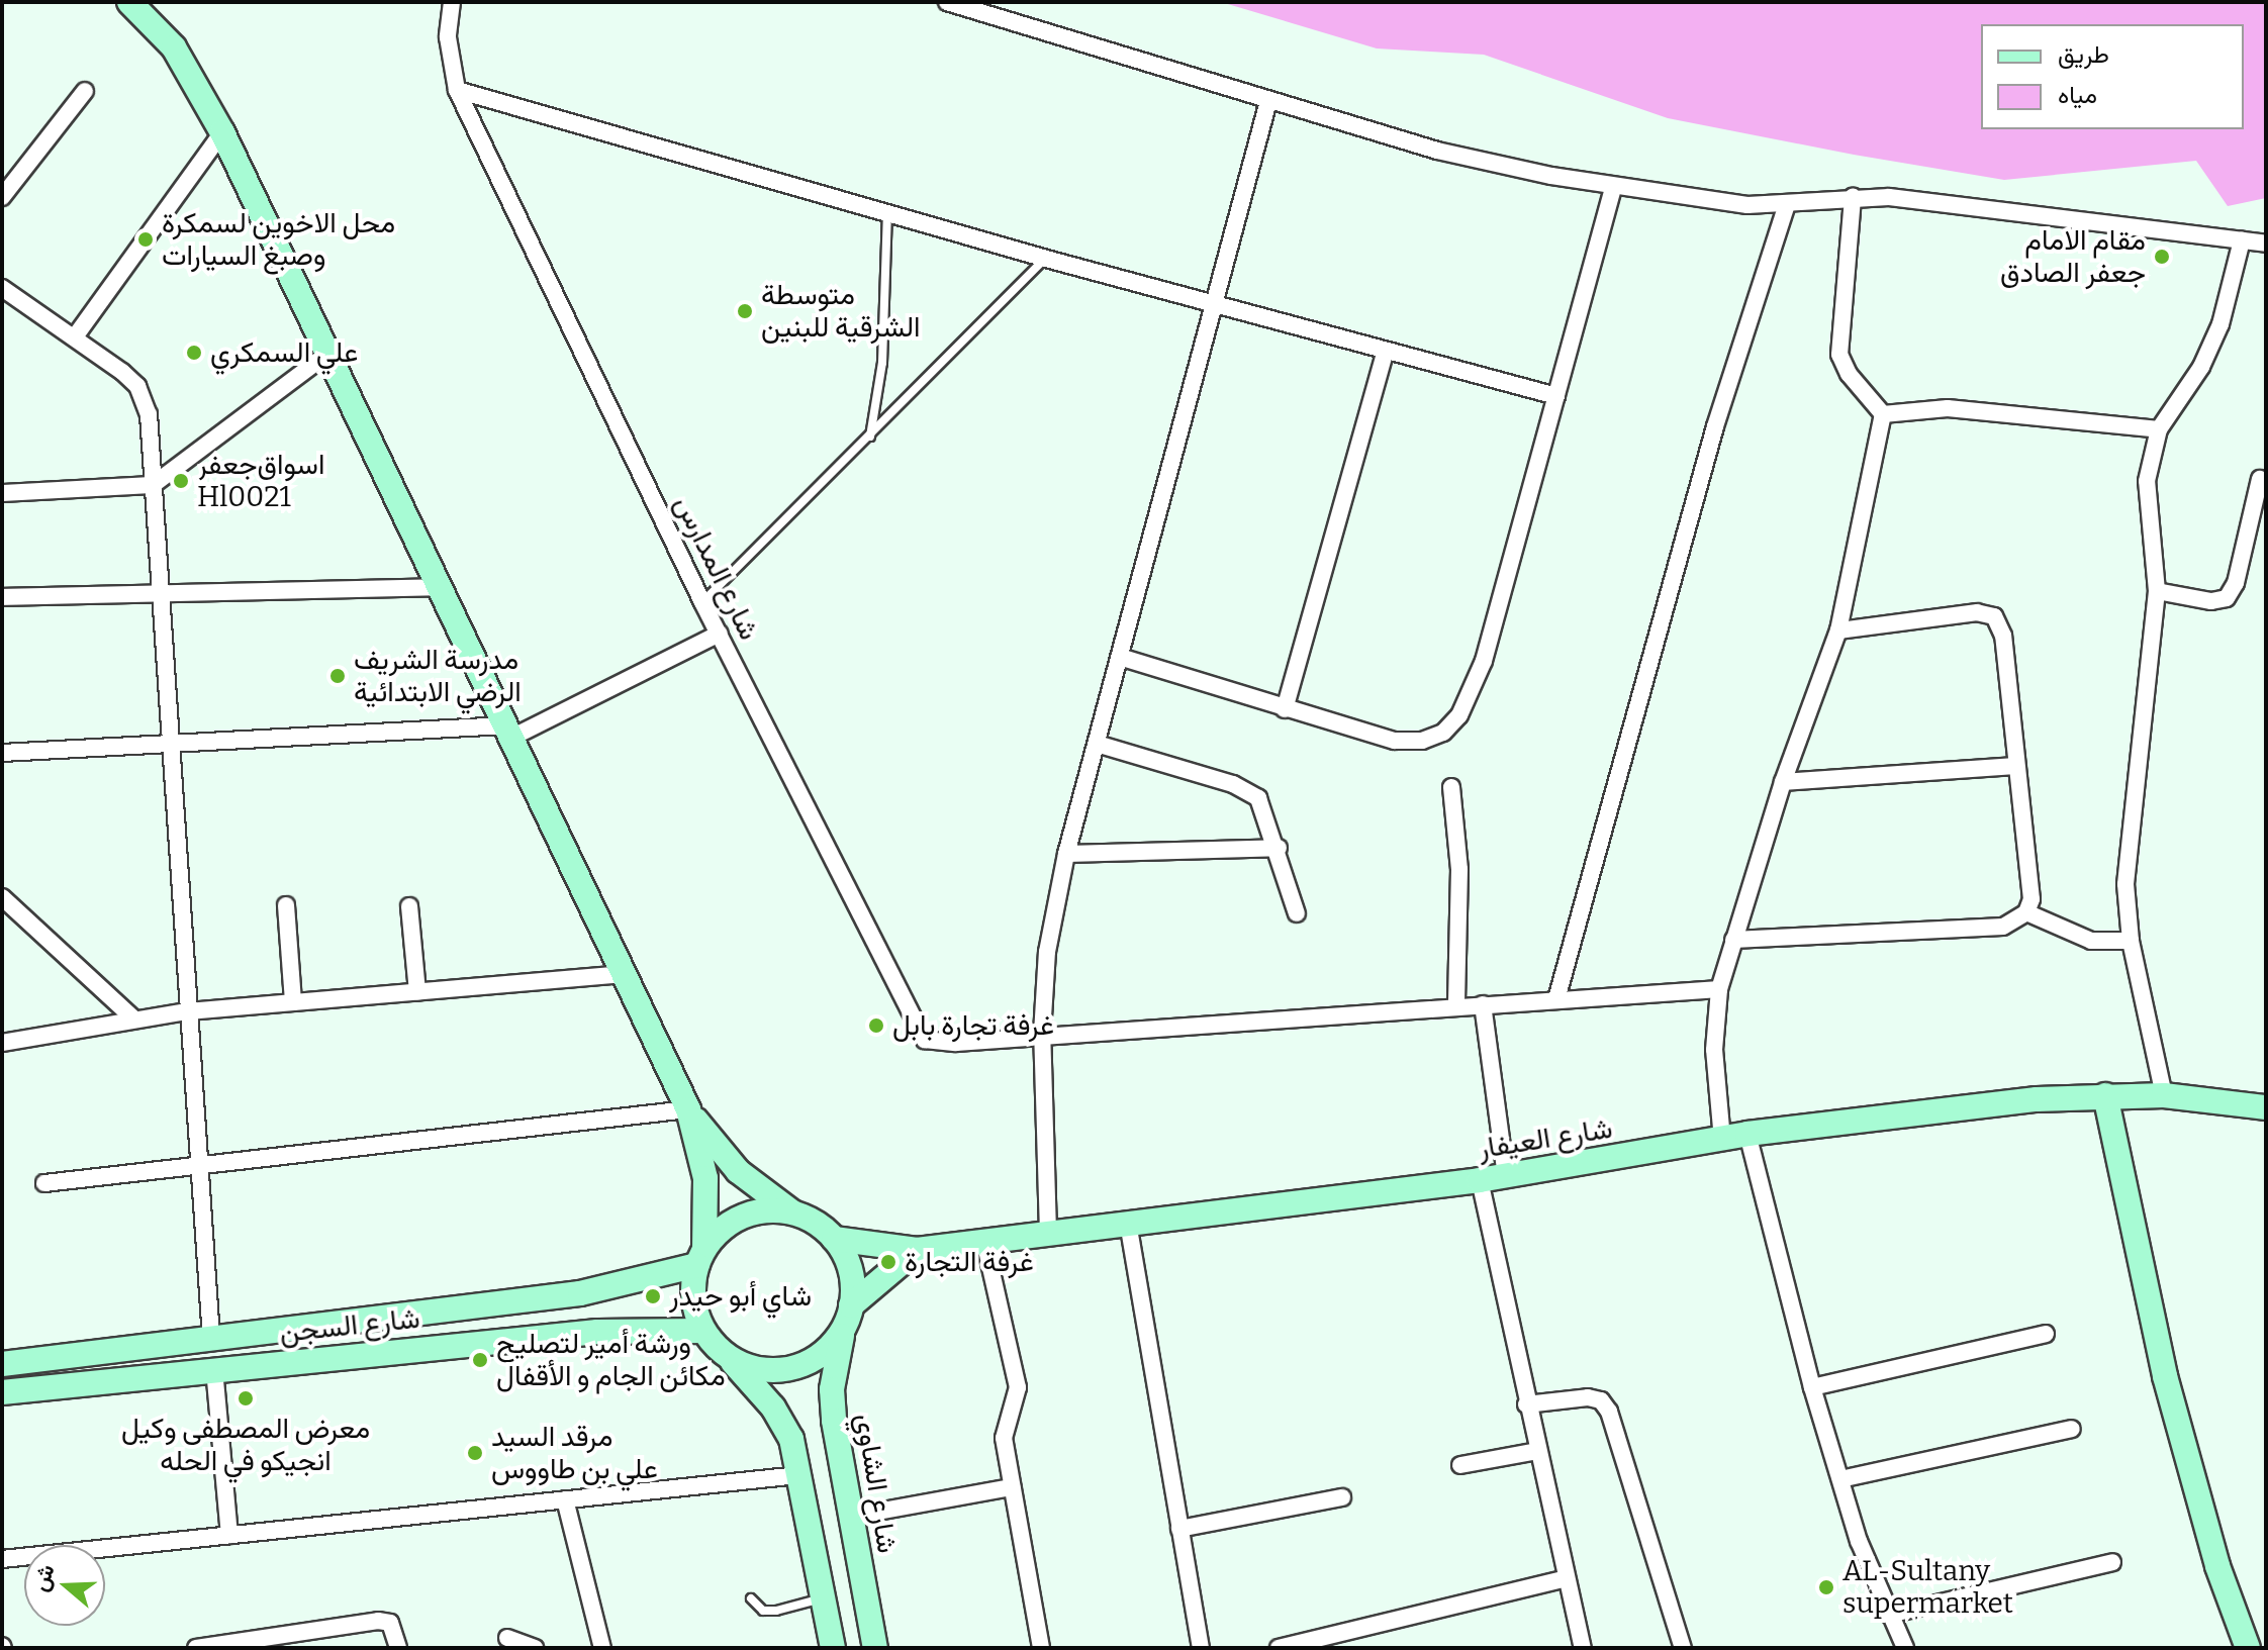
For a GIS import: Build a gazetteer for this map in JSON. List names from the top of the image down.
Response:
{
  "streets": {
    "main road": ["شارع العيفار", "شارع السجن", "شارع الشاوي"],
    "street": ["شارع المدارس"]
  },
  "crossings": [
    ["شارع العيفار", "شارع السجن"],
    ["شارع العيفار", "شارع الشاوي"],
    ["شارع السجن", "شارع الشاوي"]
  ],
  "places": [
    "محل الاخوين لسمكرة وصبغ السيارات",
    "مقام الامام جعفر الصادق",
    "متوسطة الشرقية للبنين",
    "علي السمكري",
    "اسواق‌جعفر Hl0021",
    "مدرسة الشريف الرضي الابتدائية",
    "غرفة تجارة بابل",
    "غرفة التجارة",
    "شاي أبو حيدر",
    "ورشة أمير لتصليح مكائن الجام و الأقفال",
    "معرض المصطفى وكيل انجيكو في الحله",
    "مرقد السيد علي بن طاووس",
    "AL-Sultany supermarket"
  ],
  "legend": ["طريق", "مياه"],
  "north": "left"
}
